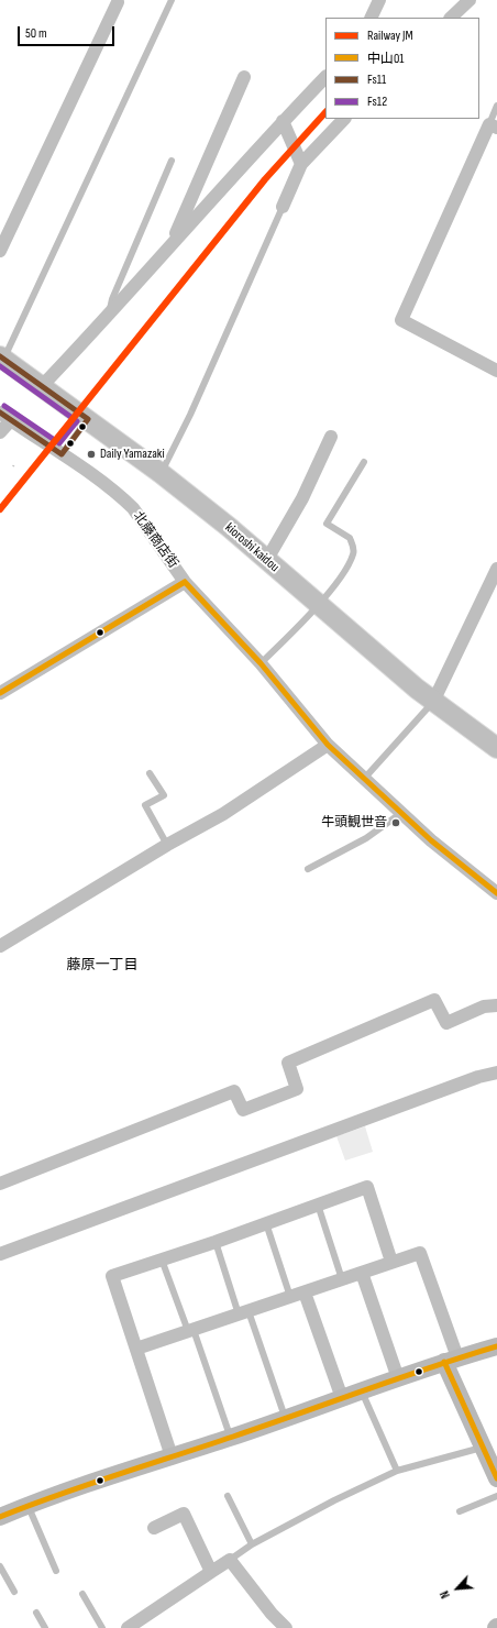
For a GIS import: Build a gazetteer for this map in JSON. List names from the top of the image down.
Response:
{
  "streets": {
    "main road": ["kioroshi kaidou"],
    "street": ["北藤商店街"]
  },
  "districts": ["藤原一丁目"],
  "places": ["Daily Yamazaki", "牛頭観世音"],
  "lines": [
    "rail line JM",
    "transit line Fs11",
    "transit line Fs12",
    "transit line 中山01"
  ],
  "legend": [
    "Railway JM",
    "中山01",
    "Fs11",
    "Fs12"
  ],
  "scale_bar": "50 m",
  "north": "bottom left"
}
